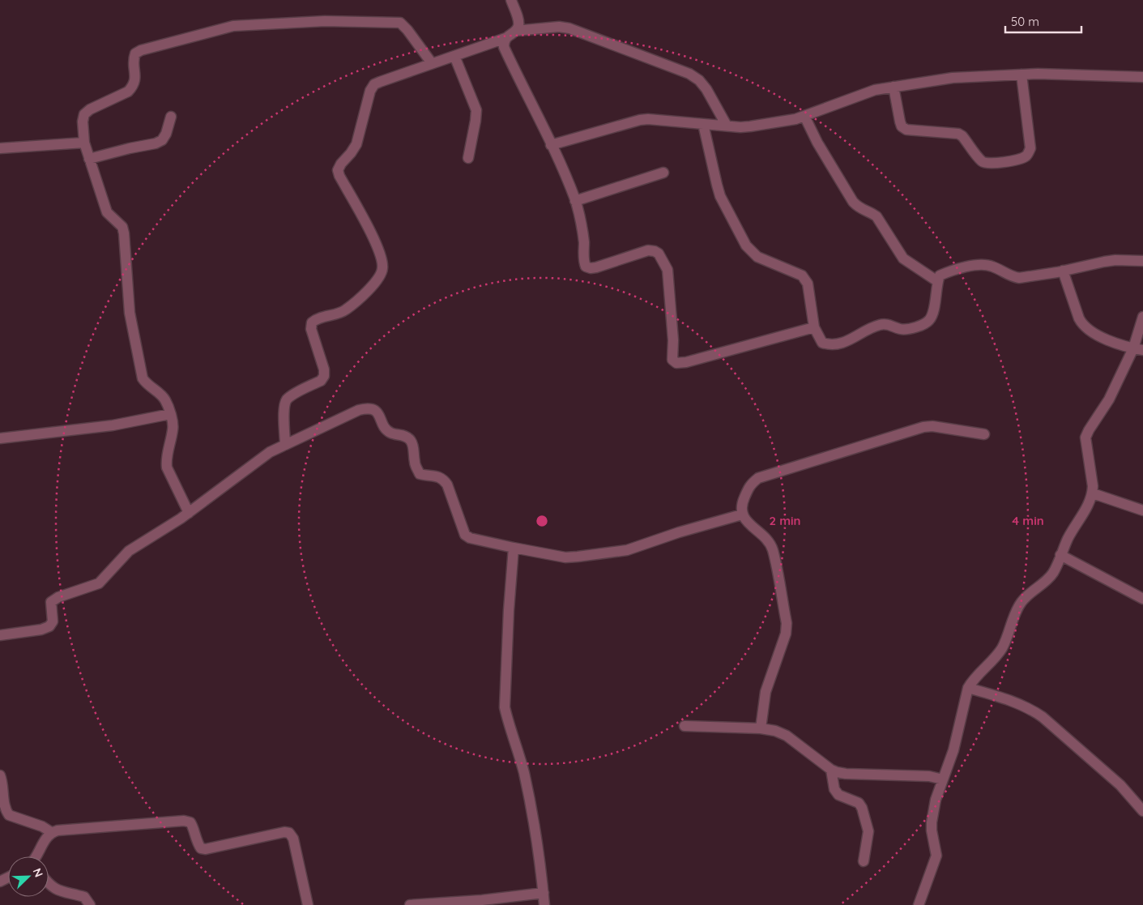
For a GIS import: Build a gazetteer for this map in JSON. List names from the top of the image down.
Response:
{
  "scale_bar": "50 m",
  "north": "top right",
  "rings": ["2 min", "4 min"]
}
